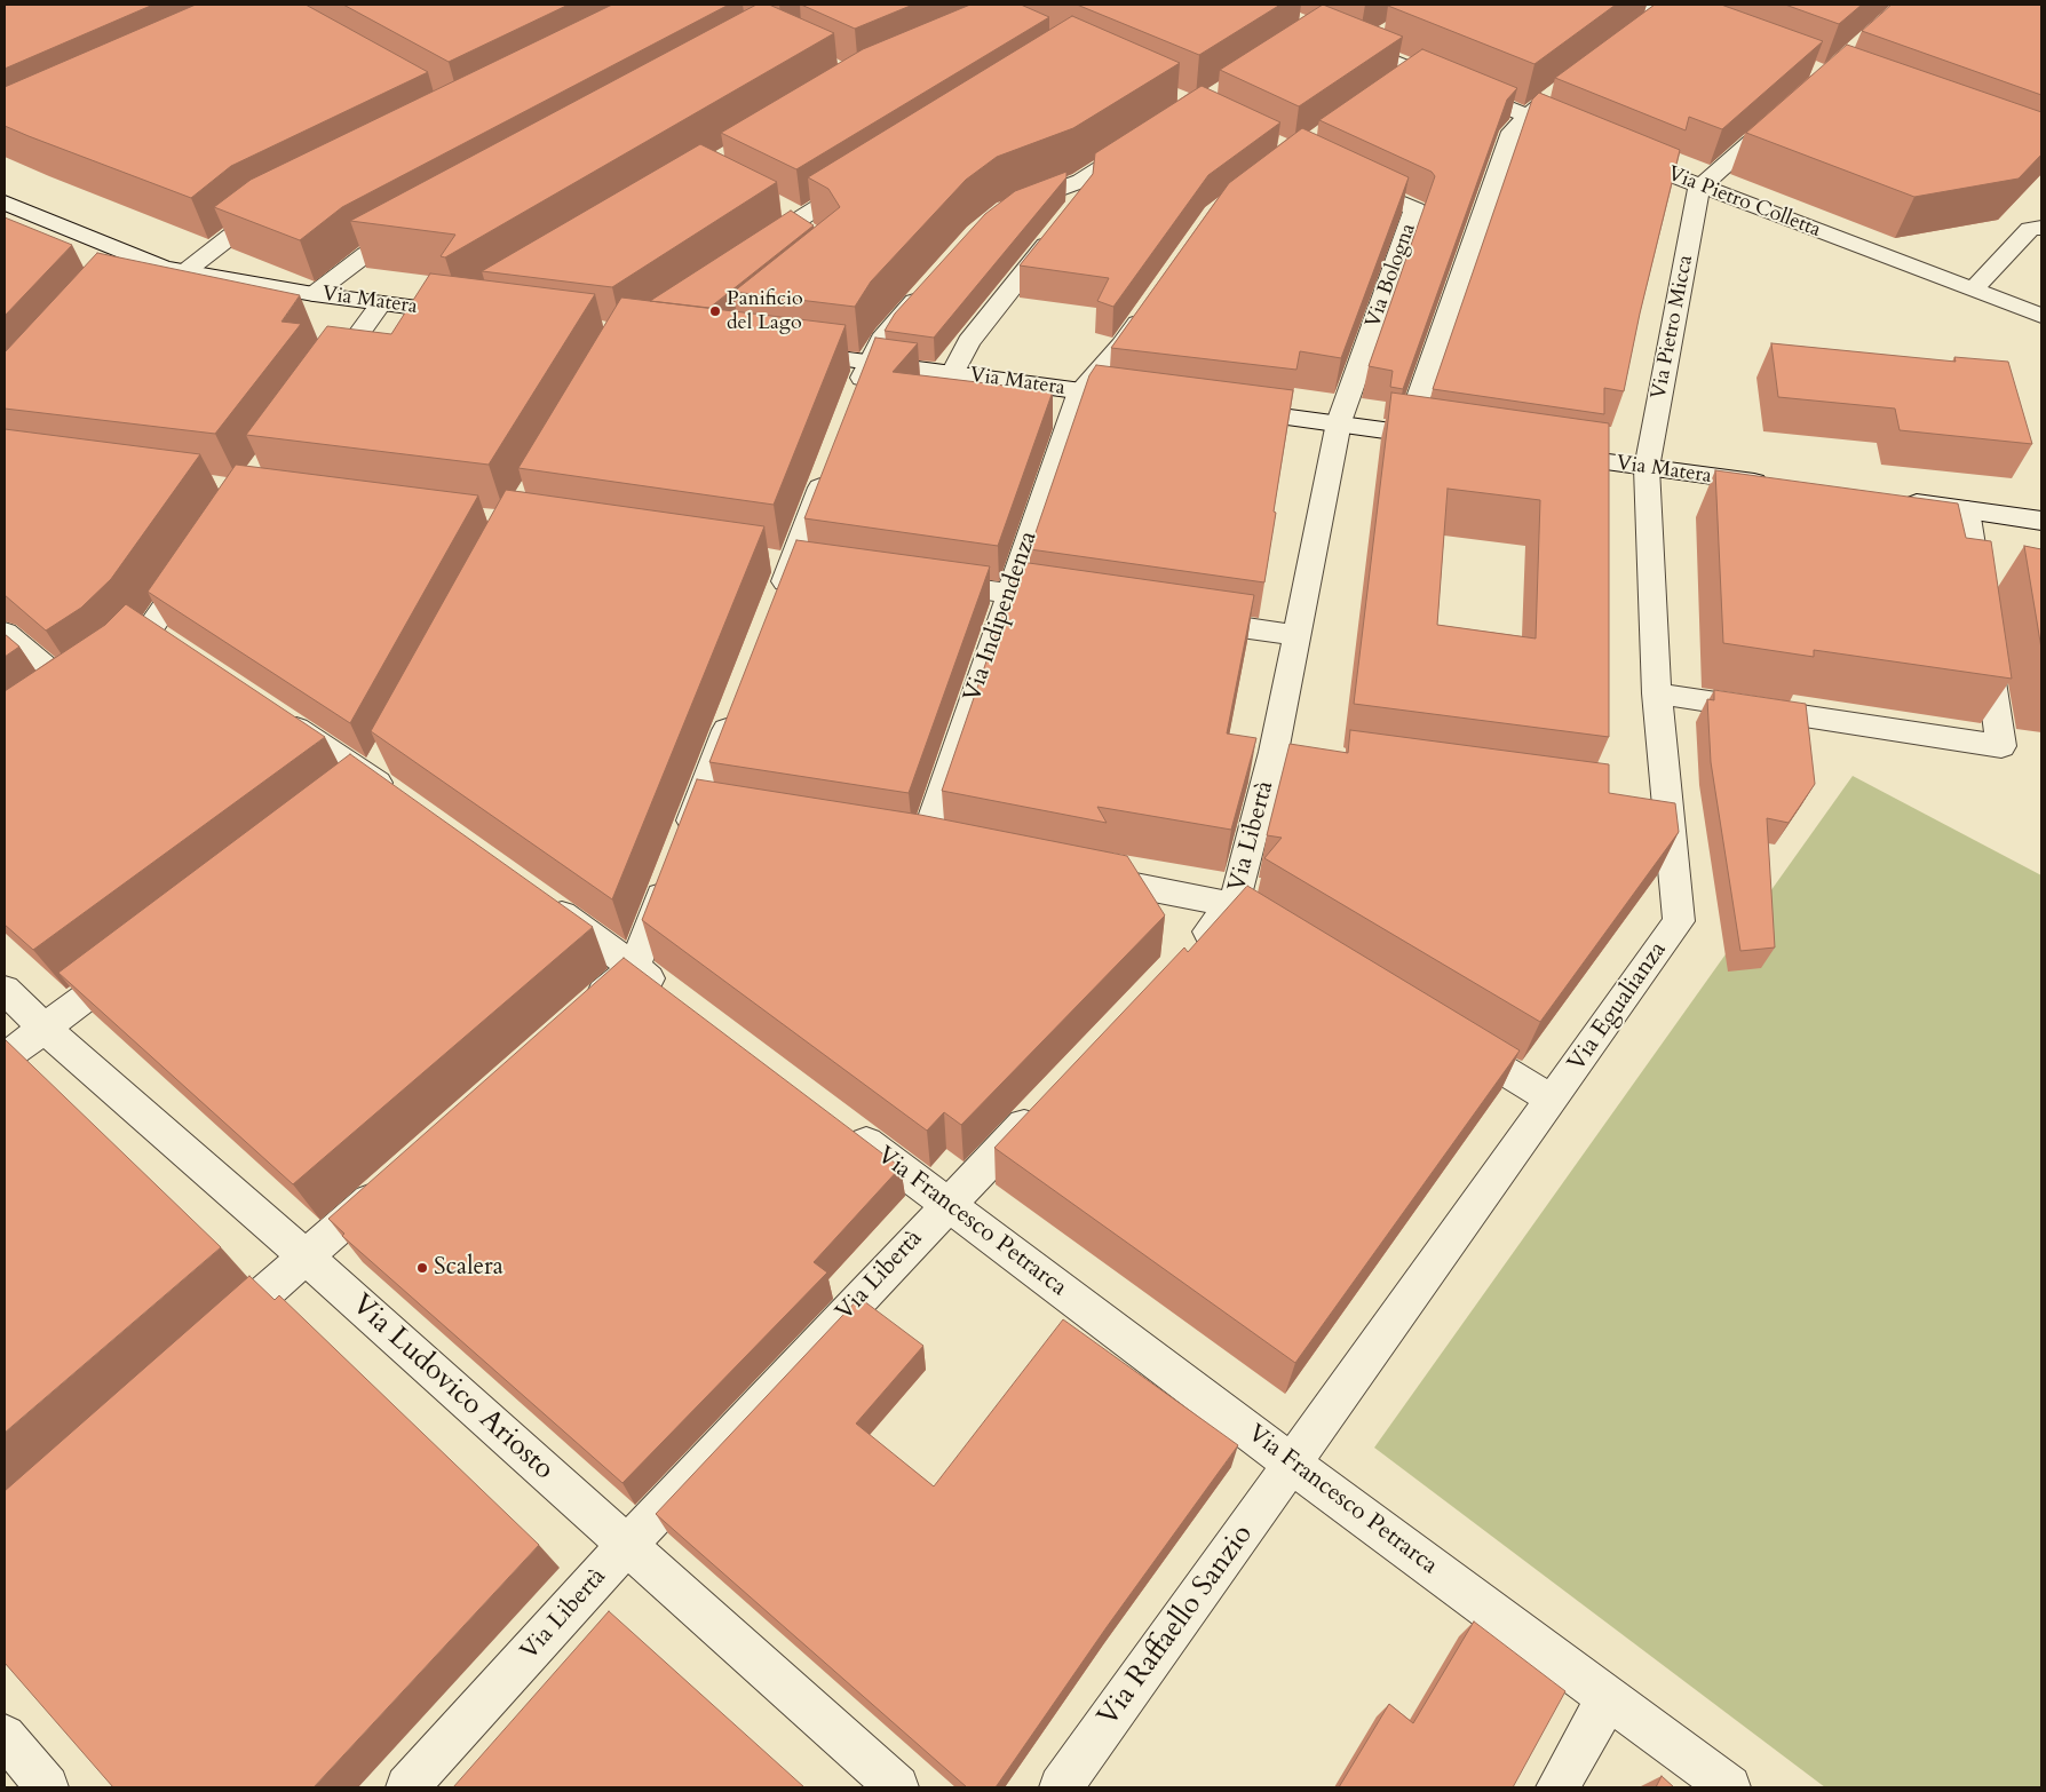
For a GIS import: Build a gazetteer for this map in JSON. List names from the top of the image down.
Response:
{
  "streets": {
    "street": [
      "Via Pietro Colletta",
      "Via Bologna",
      "Via Matera",
      "Via Pietro Micca",
      "Via Indipendenza",
      "Via Libertà",
      "Via Egualianza",
      "Via Francesco Petrarca",
      "Via Ludovico Ariosto",
      "Via Raffaello Sanzio"
    ]
  },
  "crossings": [
    ["Via Pietro Colletta", "Via Pietro Micca"],
    ["Via Bologna", "Via Libertà"],
    ["Via Matera", "Via Pietro Micca"],
    ["Via Matera", "Via Indipendenza"],
    ["Via Matera", "Via Egualianza"],
    ["Via Pietro Micca", "Via Egualianza"],
    ["Via Libertà", "Via Francesco Petrarca"],
    ["Via Libertà", "Via Ludovico Ariosto"],
    ["Via Egualianza", "Via Francesco Petrarca"],
    ["Via Egualianza", "Via Raffaello Sanzio"],
    ["Via Francesco Petrarca", "Via Raffaello Sanzio"]
  ],
  "places": ["Panificio del Lago", "Scalera"]
}
